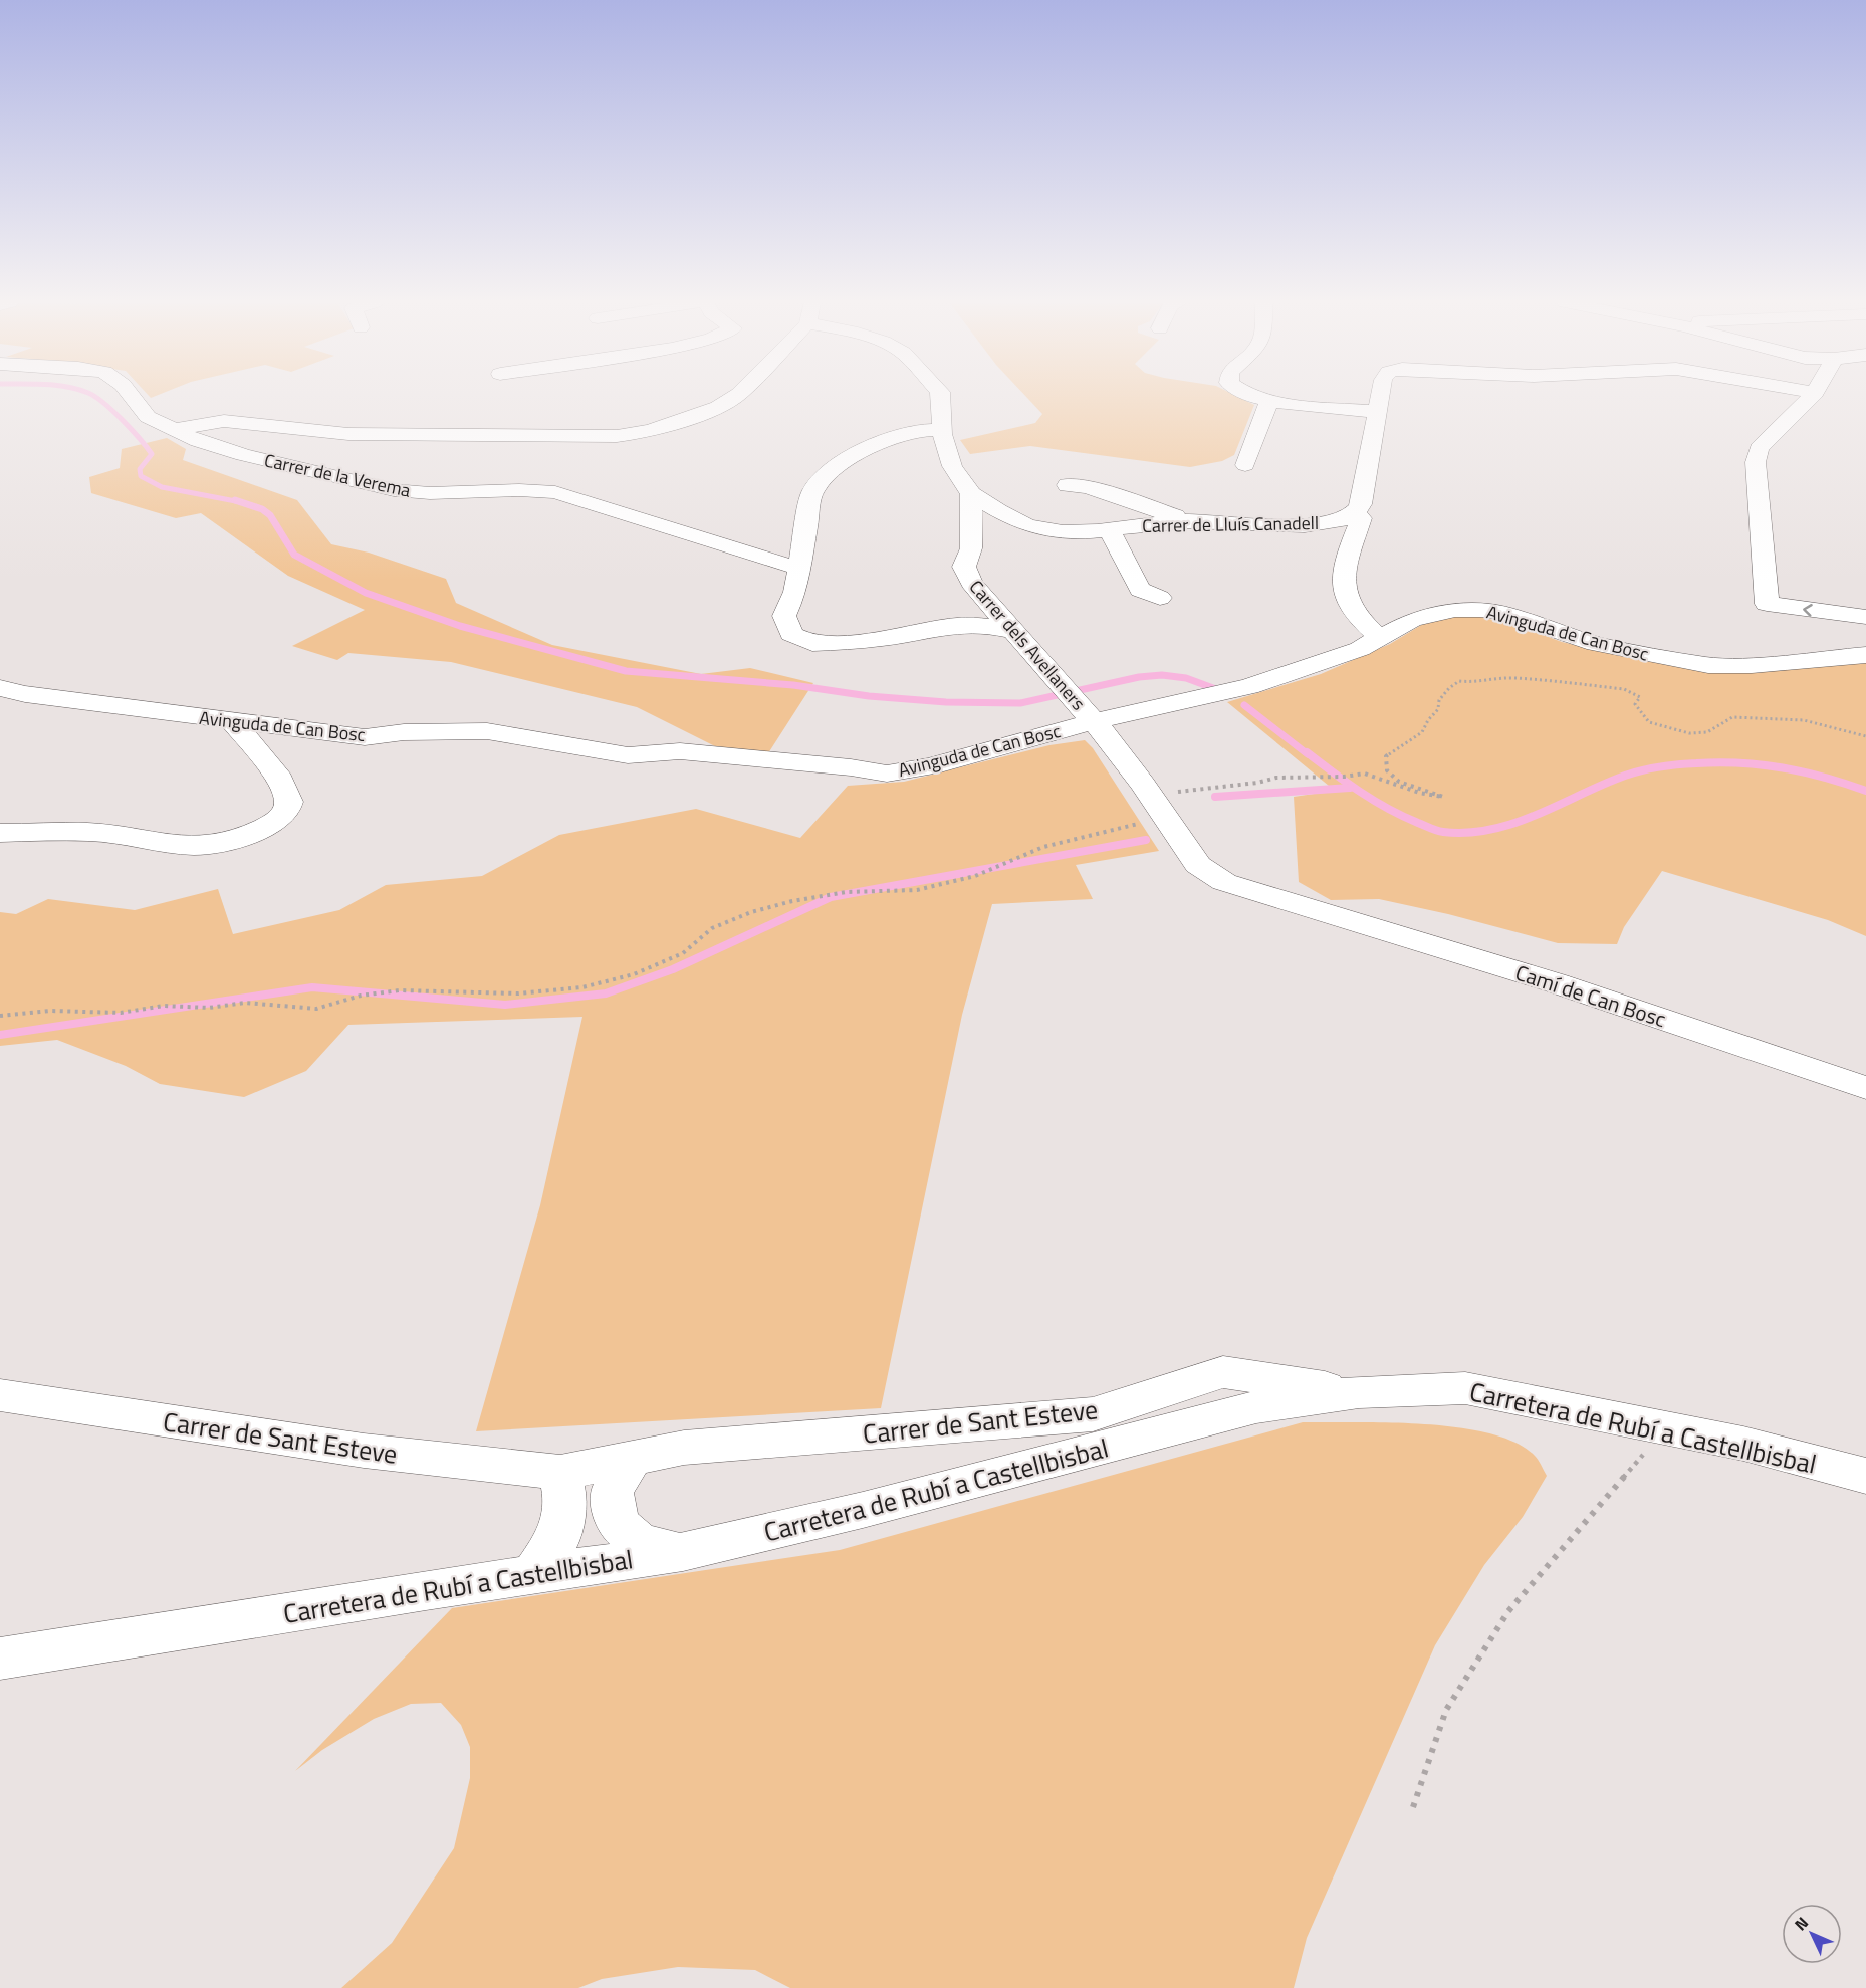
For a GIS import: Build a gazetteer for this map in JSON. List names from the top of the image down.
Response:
{
  "streets": {
    "street": [
      "Carrer de la Verema",
      "Carrer de Lluís Canadell",
      "Avinguda de Can Bosc",
      "Carrer dels Avellaners",
      "Camí de Can Bosc",
      "Carrer de Sant Esteve",
      "Carretera de Rubí a Castellbisbal"
    ]
  },
  "crossings": [
    ["Carrer de Lluís Canadell", "Carrer dels Avellaners"],
    ["Avinguda de Can Bosc", "Carrer dels Avellaners"],
    ["Carrer dels Avellaners", "Camí de Can Bosc"],
    ["Carrer de Sant Esteve", "Carretera de Rubí a Castellbisbal"]
  ],
  "north": "top left"
}
